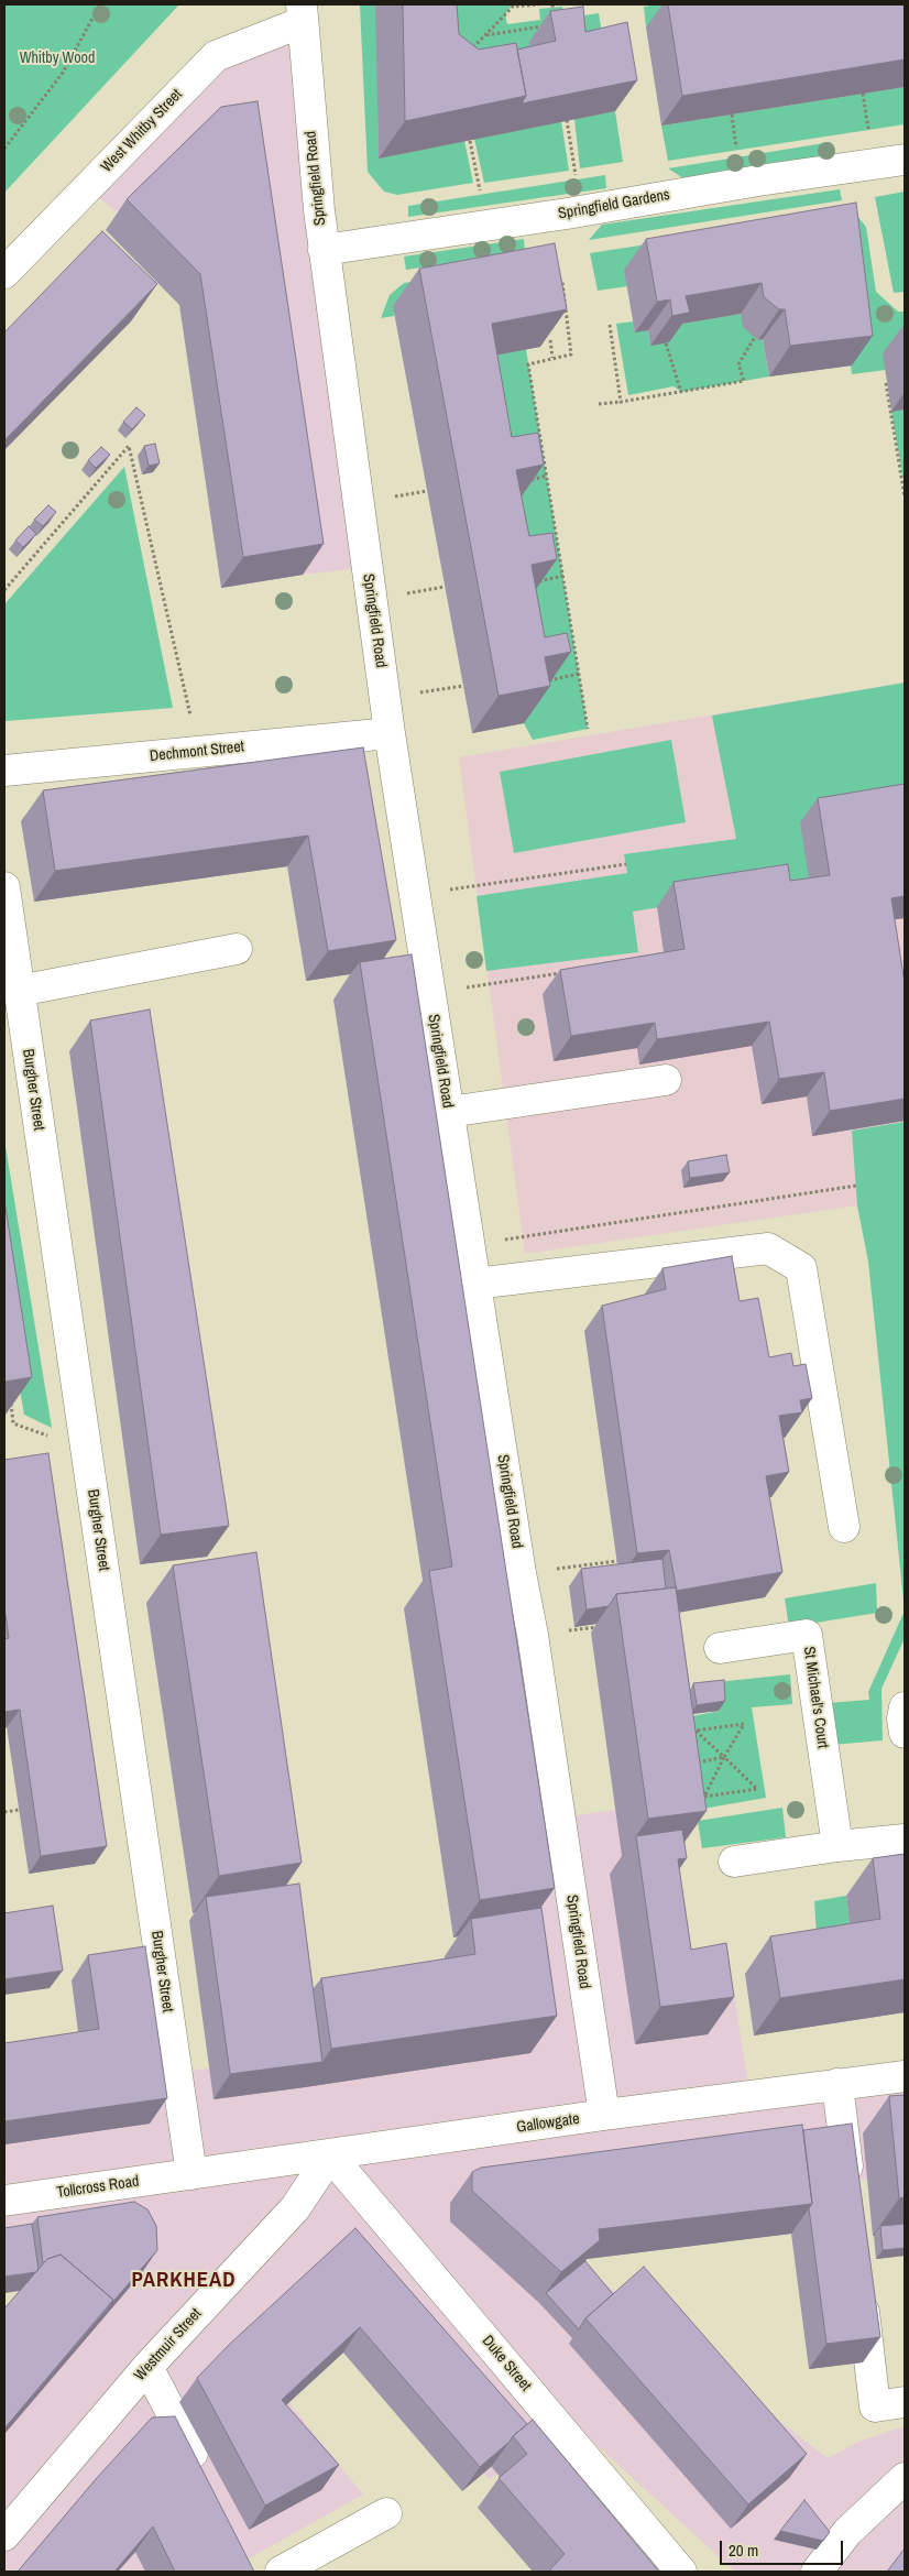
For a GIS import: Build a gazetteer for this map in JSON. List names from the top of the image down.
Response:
{
  "streets": {
    "street": [
      "West Whitby Street",
      "Springfield Road",
      "Springfield Gardens",
      "Dechmont Street",
      "Burgher Street",
      "St Michael's Court",
      "Gallowgate",
      "Tollcross Road",
      "Westmuir Street",
      "Duke Street"
    ]
  },
  "crossings": [
    ["West Whitby Street", "Springfield Road"],
    ["Springfield Road", "Springfield Gardens"],
    ["Springfield Road", "Dechmont Street"],
    ["Springfield Road", "Gallowgate"],
    ["Burgher Street", "Gallowgate"],
    ["Burgher Street", "Tollcross Road"],
    ["Gallowgate", "Tollcross Road"],
    ["Gallowgate", "Westmuir Street"],
    ["Gallowgate", "Duke Street"],
    ["Westmuir Street", "Duke Street"]
  ],
  "districts": ["PARKHEAD"],
  "parks": ["Whitby Wood"],
  "scale_bar": "20 m"
}
